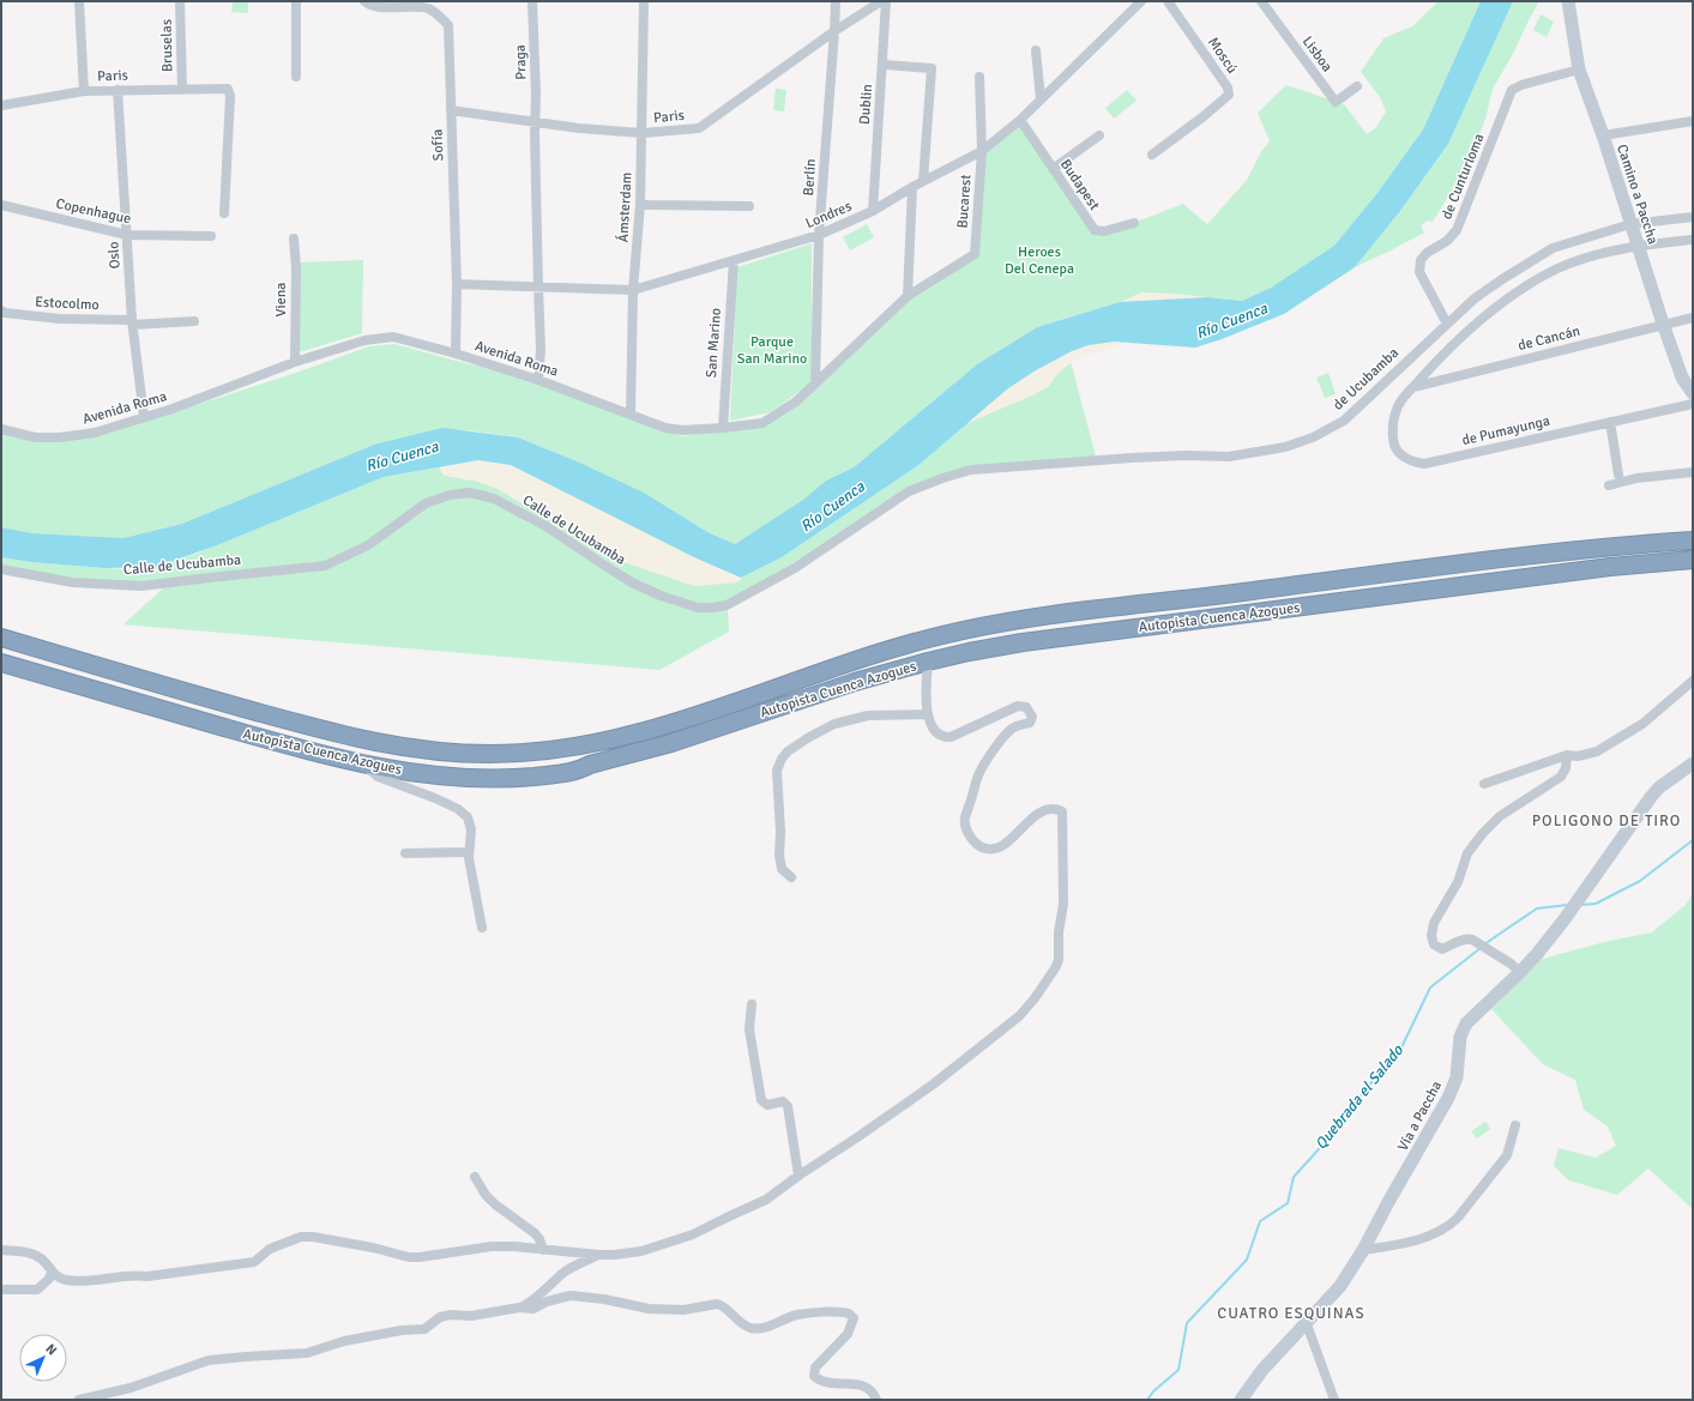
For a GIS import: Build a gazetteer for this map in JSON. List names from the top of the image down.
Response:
{
  "streets": {
    "highway": ["Autopista Cuenca Azogues"],
    "main road": ["Camino a Paccha", "Vía a Paccha"],
    "street": [
      "Bruselas",
      "Lisboa",
      "Moscú",
      "Praga",
      "Paris",
      "Dublin",
      "Sofía",
      "de Cunturloma",
      "Berlín",
      "Budapest",
      "Bucarest",
      "Ámsterdam",
      "Copenhague",
      "Londres",
      "Oslo",
      "Viena",
      "Estocolmo",
      "de Cancán",
      "San Marino",
      "Avenida Roma",
      "de Ucubamba",
      "de Pumayunga",
      "Calle de Ucubamba"
    ]
  },
  "crossings": [
    ["Bruselas", "Paris"],
    ["Praga", "Paris"],
    ["Praga", "Londres"],
    ["Praga", "Avenida Roma"],
    ["Paris", "Sofía"],
    ["Paris", "Berlín"],
    ["Paris", "Ámsterdam"],
    ["Paris", "Oslo"],
    ["Dublin", "Londres"],
    ["Sofía", "Londres"],
    ["Sofía", "Avenida Roma"],
    ["de Cunturloma", "Camino a Paccha"],
    ["de Cunturloma", "de Ucubamba"],
    ["Berlín", "Londres"],
    ["Berlín", "Avenida Roma"],
    ["Budapest", "Londres"],
    ["Camino a Paccha", "de Cancán"],
    ["Camino a Paccha", "de Ucubamba"],
    ["Camino a Paccha", "de Pumayunga"],
    ["Bucarest", "Londres"],
    ["Bucarest", "Avenida Roma"],
    ["Ámsterdam", "Londres"],
    ["Ámsterdam", "Avenida Roma"],
    ["Copenhague", "Oslo"],
    ["Londres", "San Marino"],
    ["Oslo", "Estocolmo"],
    ["Oslo", "Avenida Roma"],
    ["Viena", "Avenida Roma"],
    ["de Cancán", "de Pumayunga"],
    ["San Marino", "Avenida Roma"],
    ["de Ucubamba", "Calle de Ucubamba"]
  ],
  "districts": ["POLIGONO DE TIRO", "CUATRO ESQUINAS"],
  "water": ["Río Cuenca", "Quebrada el Salado"],
  "parks": ["Heroes Del Cenepa", "Parque San Marino"],
  "north": "top right"
}
